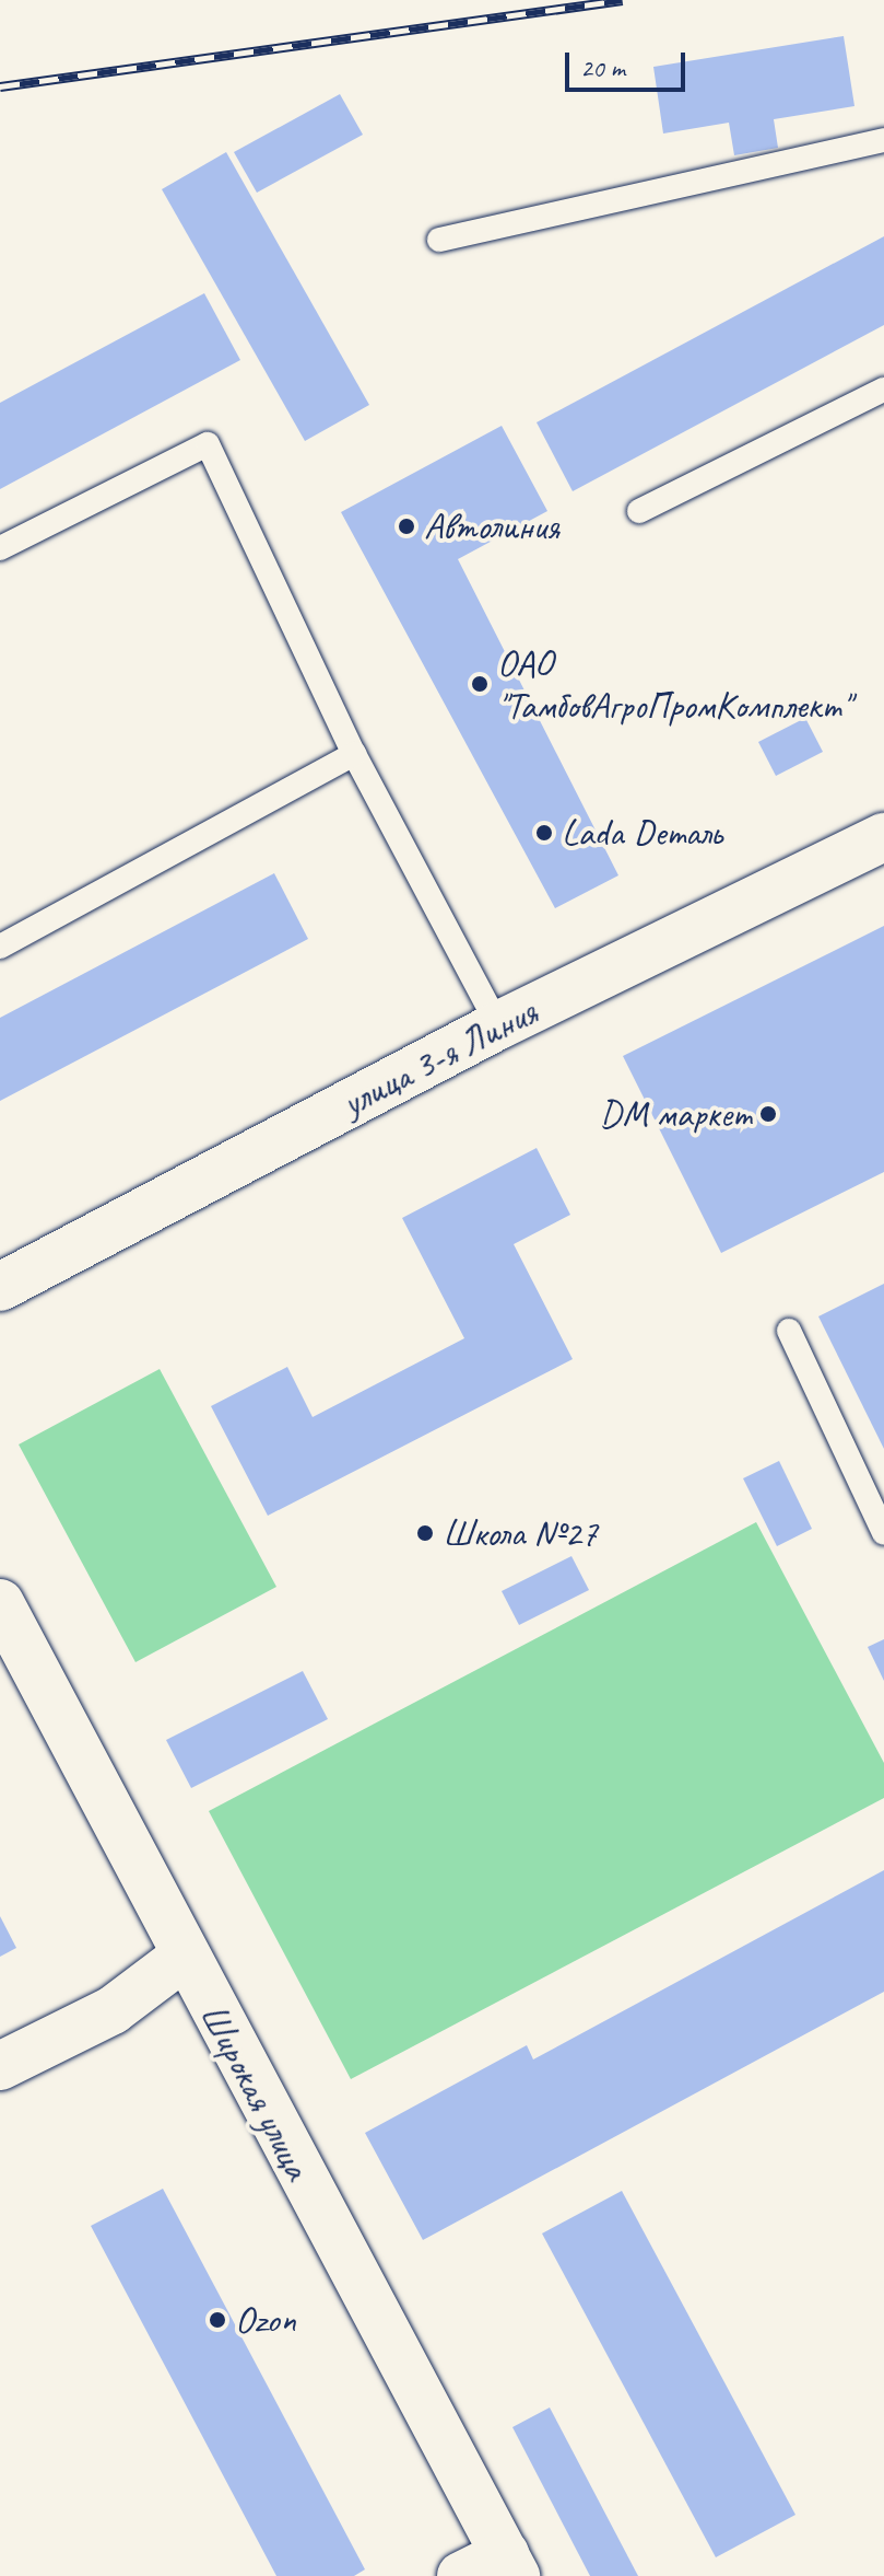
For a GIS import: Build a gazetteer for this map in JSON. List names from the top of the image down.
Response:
{
  "streets": {
    "street": ["улица 3-я Линия", "Широкая улица"]
  },
  "places": [
    "Автолиния",
    "ОАО \"ТамбовАгроПромКомплект\"",
    "Lada Dеталь",
    "DM маркет",
    "Школа №27",
    "Ozon"
  ],
  "scale_bar": "20 m"
}
